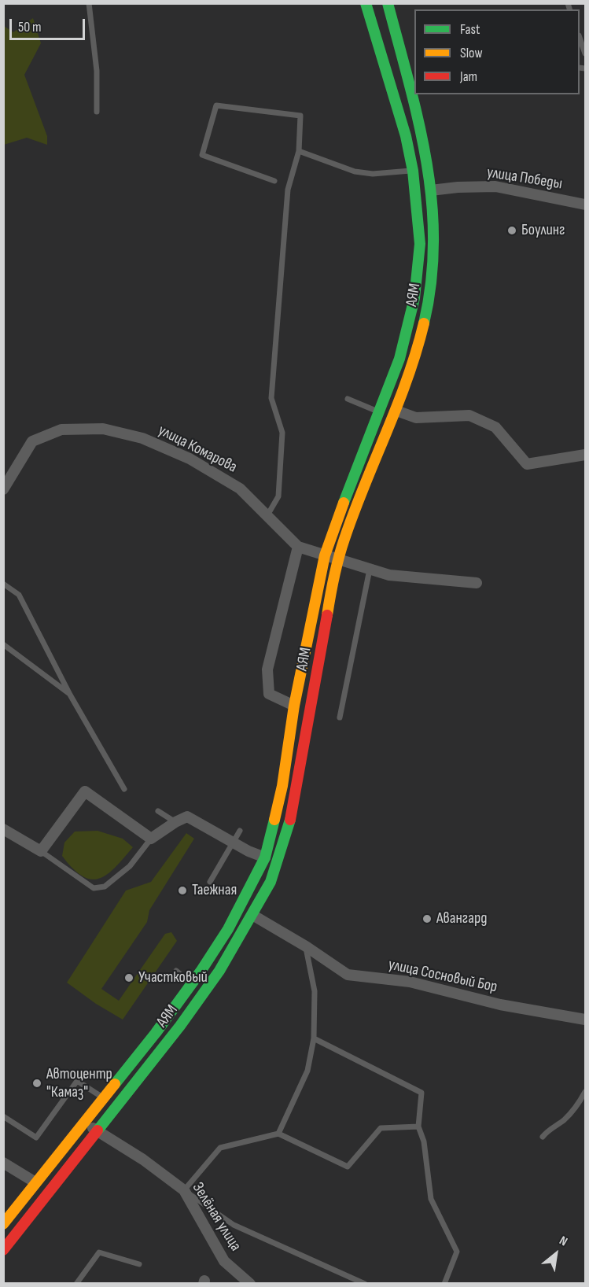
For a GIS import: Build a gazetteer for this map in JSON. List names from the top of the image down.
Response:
{
  "streets": {
    "highway": ["АЯМ"],
    "street": [
      "улица Победы",
      "улица Комарова",
      "улица Сосновый Бор",
      "Зелёная улица"
    ]
  },
  "crossings": [
    ["улица Победы", "АЯМ"],
    ["АЯМ", "улица Сосновый Бор"],
    ["АЯМ", "Зелёная улица"]
  ],
  "places": [
    "Боулинг",
    "Таежная",
    "Авангард",
    "Участковый",
    "Автоцентр \"Камаз\""
  ],
  "legend": ["Fast", "Slow", "Jam"],
  "scale_bar": "50 m",
  "north": "top right"
}
